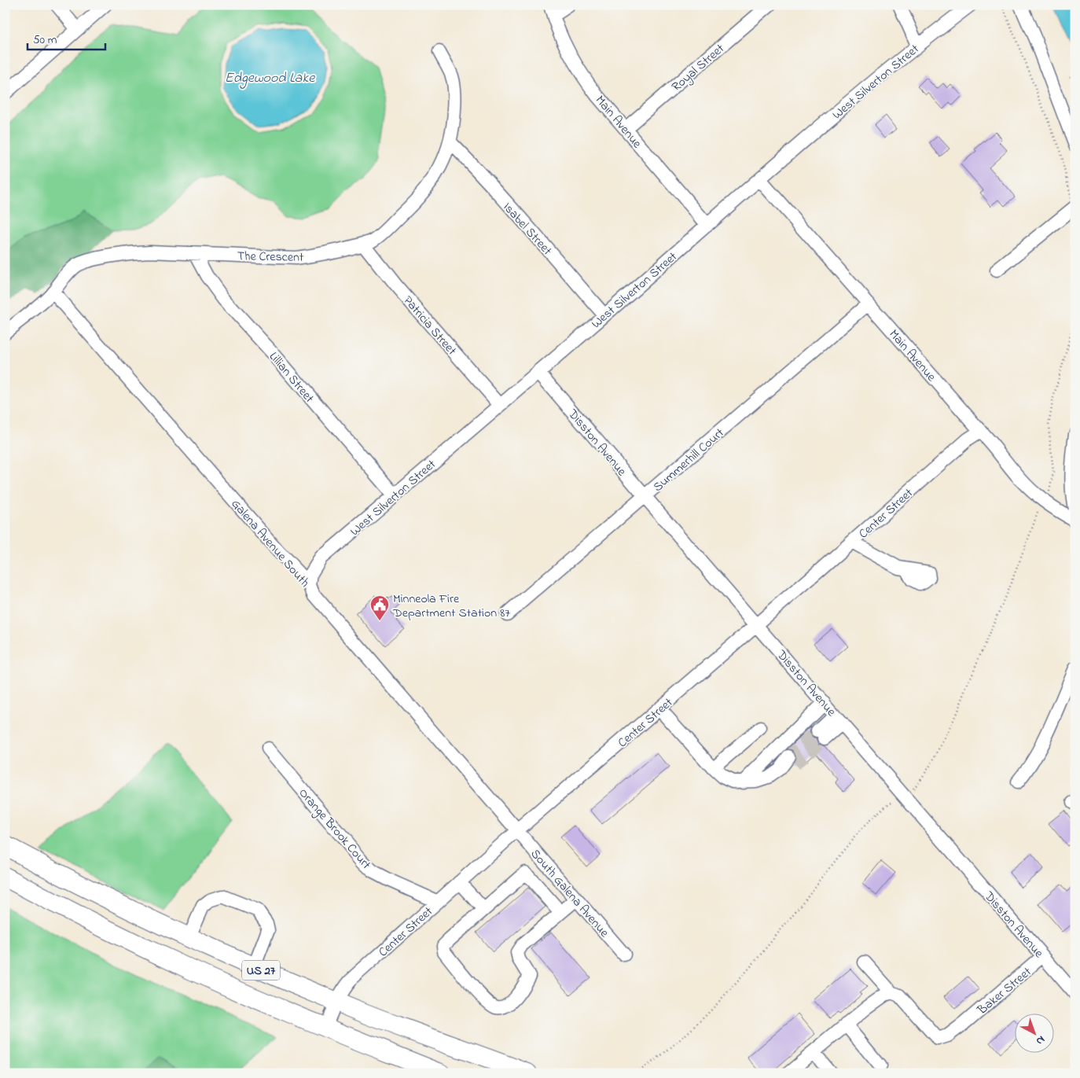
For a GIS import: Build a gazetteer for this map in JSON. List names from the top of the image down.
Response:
{
  "streets": {
    "highway": ["US 27"],
    "street": [
      "Royal Street",
      "West Silverton Street",
      "Main Avenue",
      "Isabel Street",
      "The Crescent",
      "Patricia Street",
      "Lillian Street",
      "Disston Avenue",
      "Summerhill Court",
      "Center Street",
      "Galena Avenue South",
      "Orange Brook Court",
      "South Galena Avenue",
      "Baker Street"
    ]
  },
  "crossings": [
    ["Royal Street", "Main Avenue"],
    ["West Silverton Street", "Main Avenue"],
    ["West Silverton Street", "Isabel Street"],
    ["West Silverton Street", "Patricia Street"],
    ["West Silverton Street", "Lillian Street"],
    ["West Silverton Street", "Disston Avenue"],
    ["West Silverton Street", "Galena Avenue South"],
    ["Main Avenue", "Summerhill Court"],
    ["Main Avenue", "Center Street"],
    ["Isabel Street", "The Crescent"],
    ["The Crescent", "Patricia Street"],
    ["The Crescent", "Lillian Street"],
    ["The Crescent", "Galena Avenue South"],
    ["Disston Avenue", "Summerhill Court"],
    ["Disston Avenue", "Center Street"],
    ["Disston Avenue", "Baker Street"],
    ["Center Street", "Galena Avenue South"],
    ["Center Street", "Orange Brook Court"],
    ["Center Street", "South Galena Avenue"],
    ["Center Street", "US 27"],
    ["Galena Avenue South", "South Galena Avenue"]
  ],
  "water": ["Edgewood Lake"],
  "places": {
    "public building": ["Minneola Fire Department Station 87"]
  },
  "scale_bar": "50 m",
  "north": "bottom right"
}
